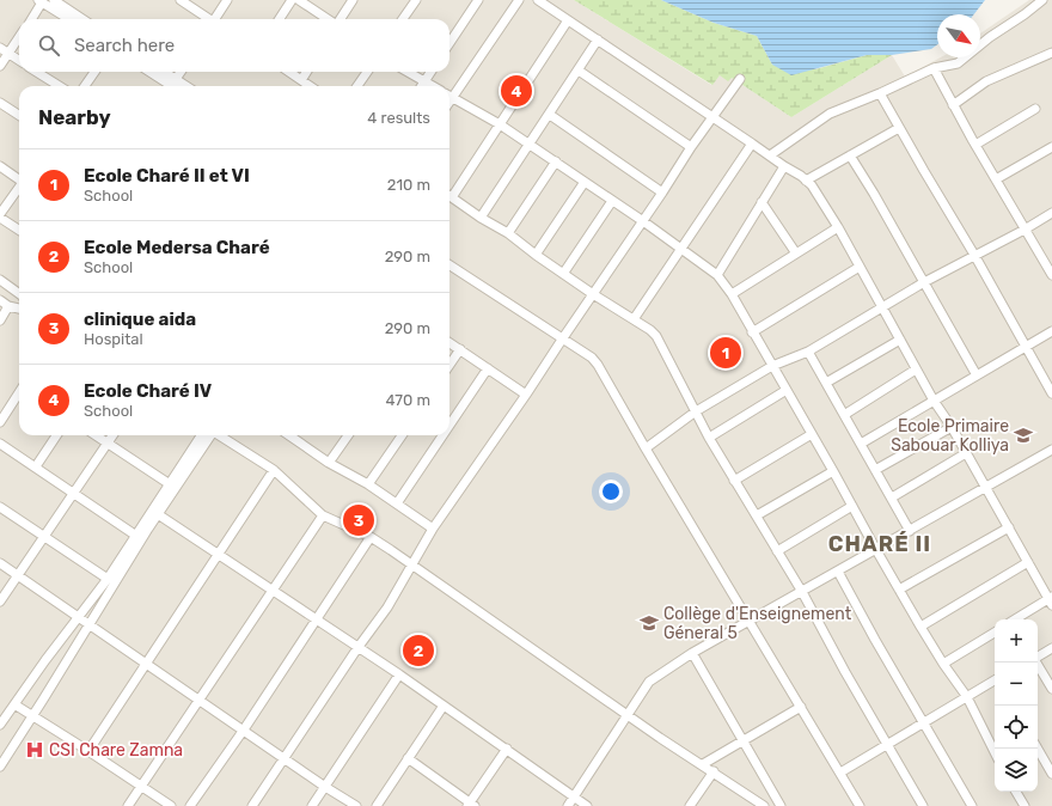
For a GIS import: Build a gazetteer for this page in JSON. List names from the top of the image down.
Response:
{
  "districts": ["CHARÉ II"],
  "places": {
    "school or university": ["Ecole Primaire Sabouar Kolliya", "Collège d'Enseignement Géneral 5"],
    "hospital": ["CSI Chare Zamna"]
  },
  "north": "bottom right",
  "page": {
    "search": "Search here",
    "pins": [
      "4",
      "1",
      "3",
      "2"
    ],
    "heading": ["Nearby", "4 results"],
    "list": [
      {
        "mark": "1",
        "name": "Ecole Charé II et VI",
        "note": "School",
        "value": "210 m"
      },
      {
        "mark": "2",
        "name": "Ecole Medersa Charé",
        "note": "School",
        "value": "290 m"
      },
      {
        "mark": "3",
        "name": "clinique aida",
        "note": "Hospital",
        "value": "290 m"
      },
      {
        "mark": "4",
        "name": "Ecole Charé IV",
        "note": "School",
        "value": "470 m"
      }
    ],
    "map_buttons": ["+", "−"]
  }
}
